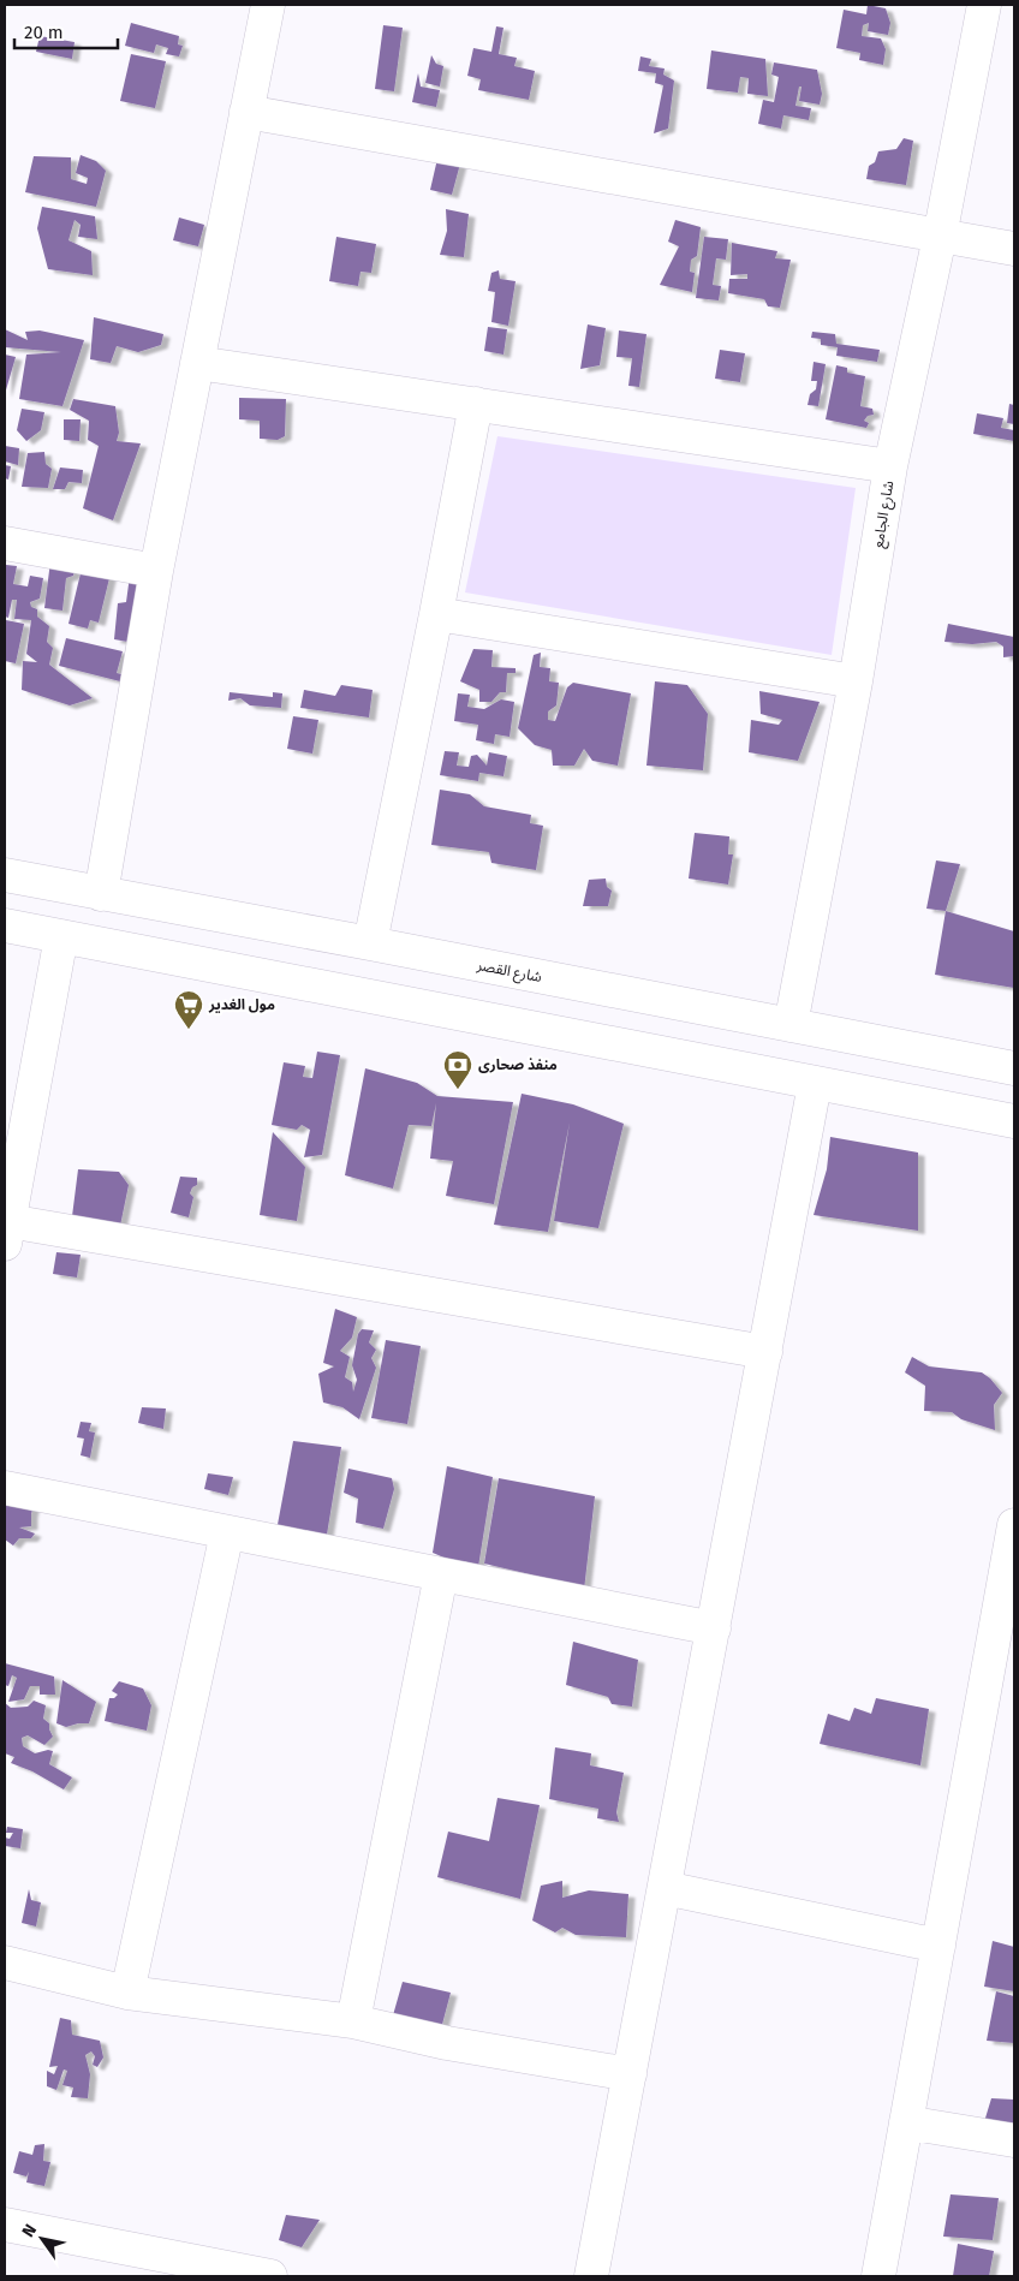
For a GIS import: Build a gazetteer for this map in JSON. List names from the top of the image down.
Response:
{
  "streets": {
    "street": ["شارع الجامع", "شارع القصر"]
  },
  "crossings": [
    ["شارع الجامع", "شارع القصر"]
  ],
  "places": {
    "supermarket": ["مول الغدير"],
    "bank": ["منفذ صحارى"]
  },
  "scale_bar": "20 m",
  "north": "top left"
}
